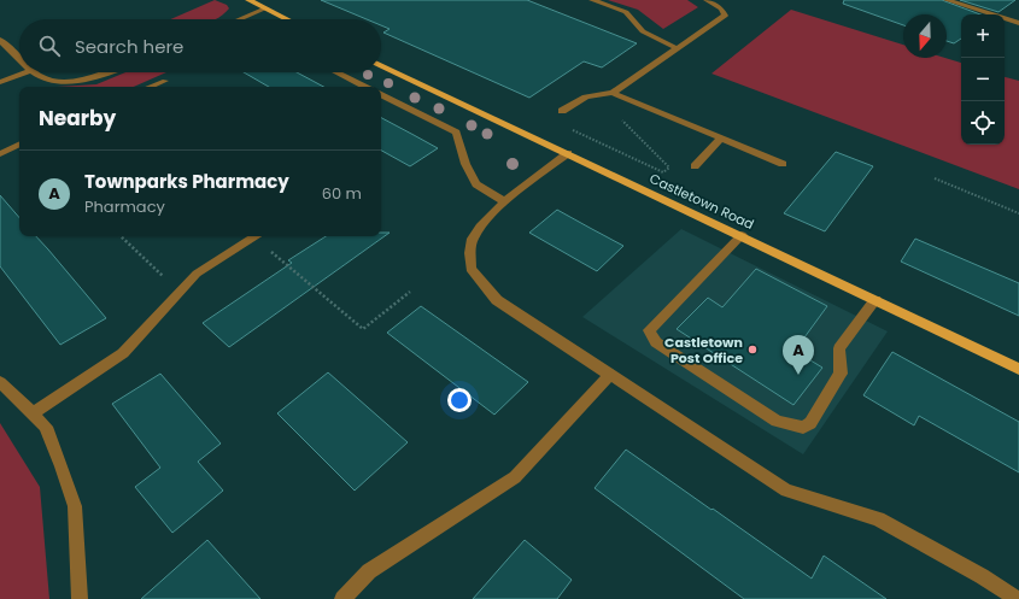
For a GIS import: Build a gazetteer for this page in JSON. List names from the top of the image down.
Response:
{
  "streets": {
    "main road": ["Castletown Road"]
  },
  "places": ["Castletown Post Office"],
  "north": "bottom",
  "page": {
    "map_buttons": ["+", "−"],
    "search": "Search here",
    "heading": "Nearby",
    "list": [
      {
        "mark": "A",
        "name": "Townparks Pharmacy",
        "note": "Pharmacy",
        "value": "60 m"
      }
    ],
    "pins": "A"
  }
}
